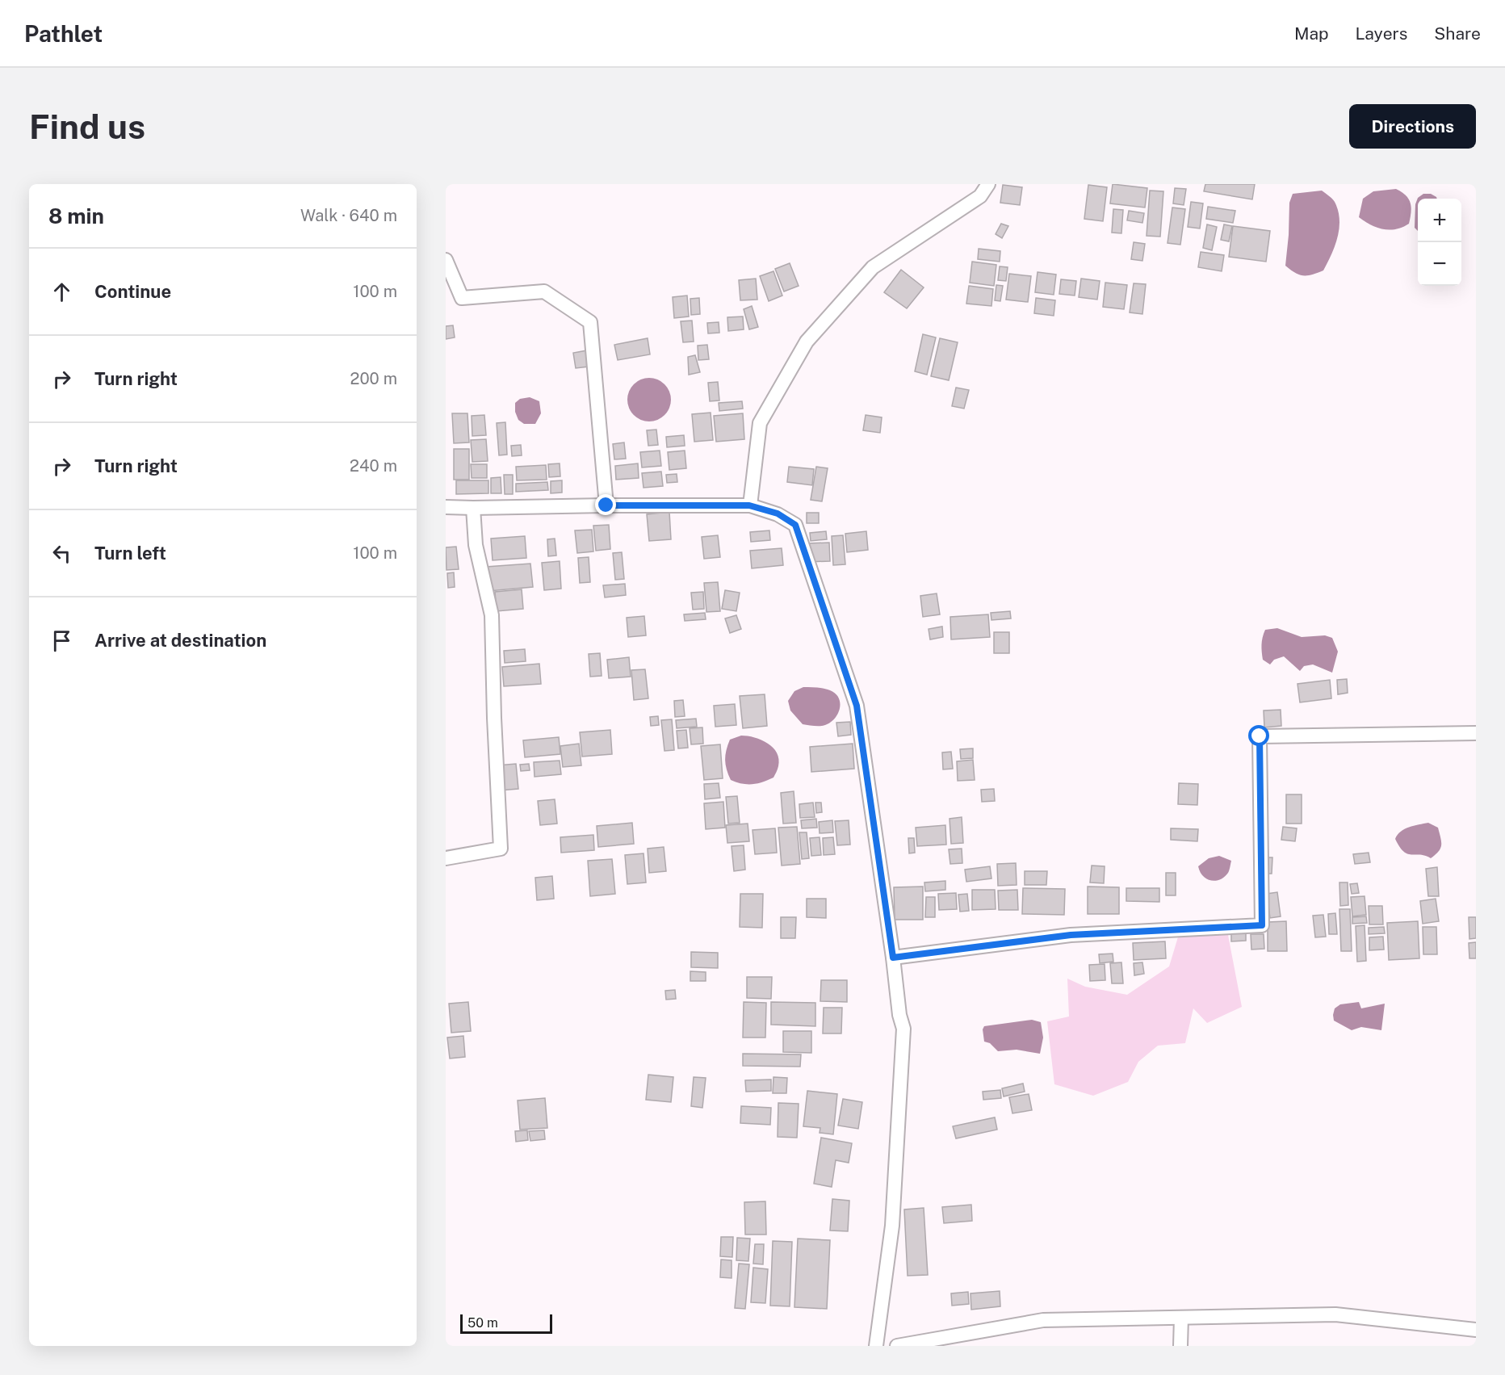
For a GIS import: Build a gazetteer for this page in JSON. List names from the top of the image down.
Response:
{
  "scale_bar": "50 m",
  "page": {
    "header": "Pathlet",
    "nav": ["Map", "Layers", "Share"],
    "buttons": "Directions",
    "title": "Find us",
    "heading": ["8 min", "Walk · 640 m"],
    "map_buttons": ["+", "−"],
    "list": [
      ["Continue", "100 m"],
      ["Turn right", "200 m"],
      ["Turn right", "240 m"],
      ["Turn left", "100 m"],
      "Arrive at destination"
    ],
    "scale": "50 m"
  }
}
